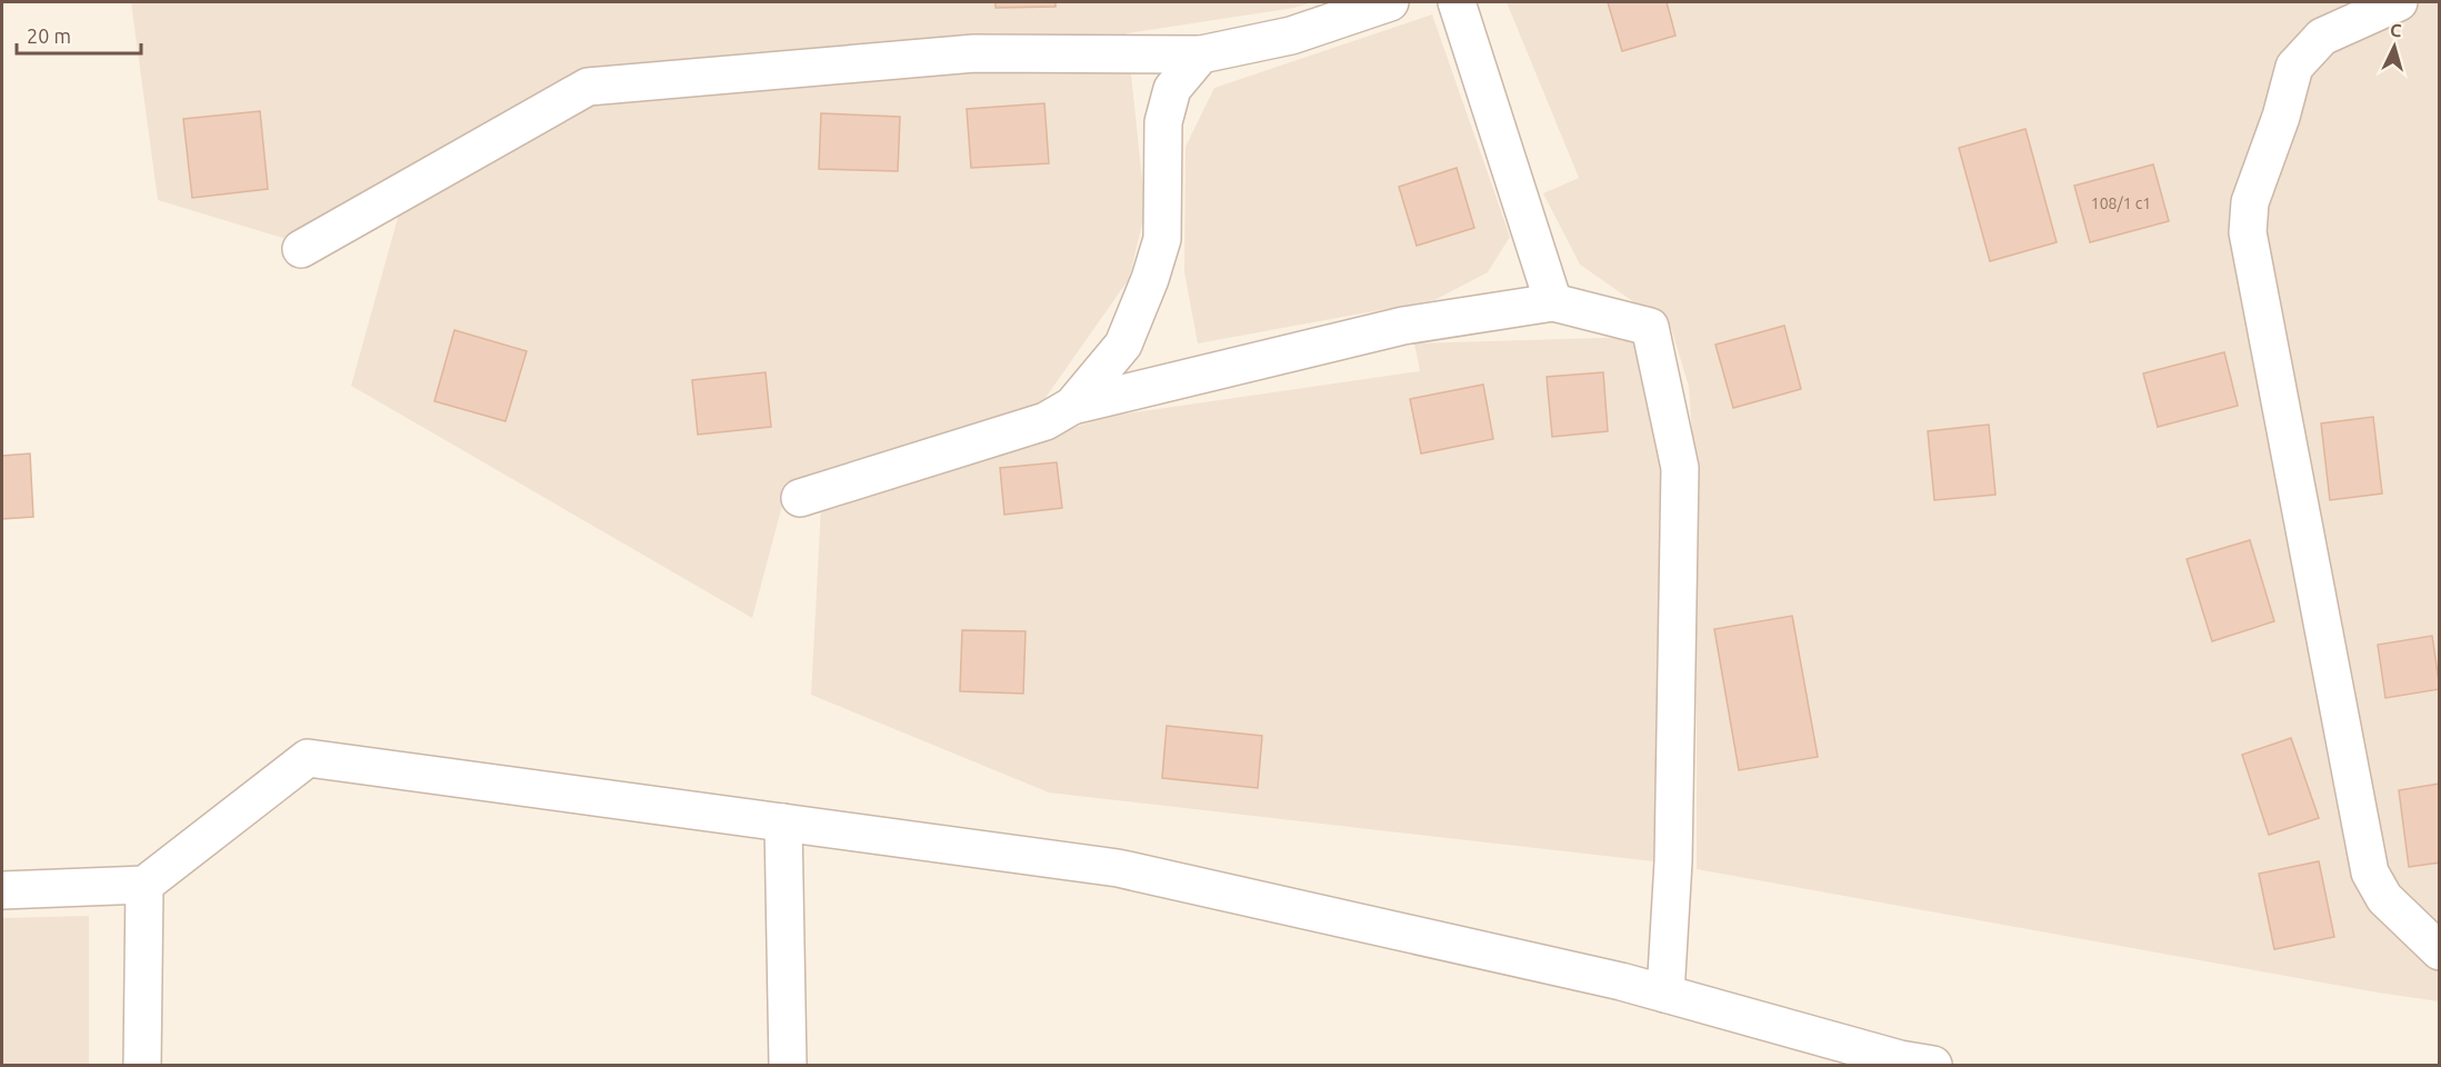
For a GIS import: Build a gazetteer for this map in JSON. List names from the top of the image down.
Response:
{
  "house_numbers": ["108/1 с1"],
  "scale_bar": "20 m",
  "north": "top"
}
